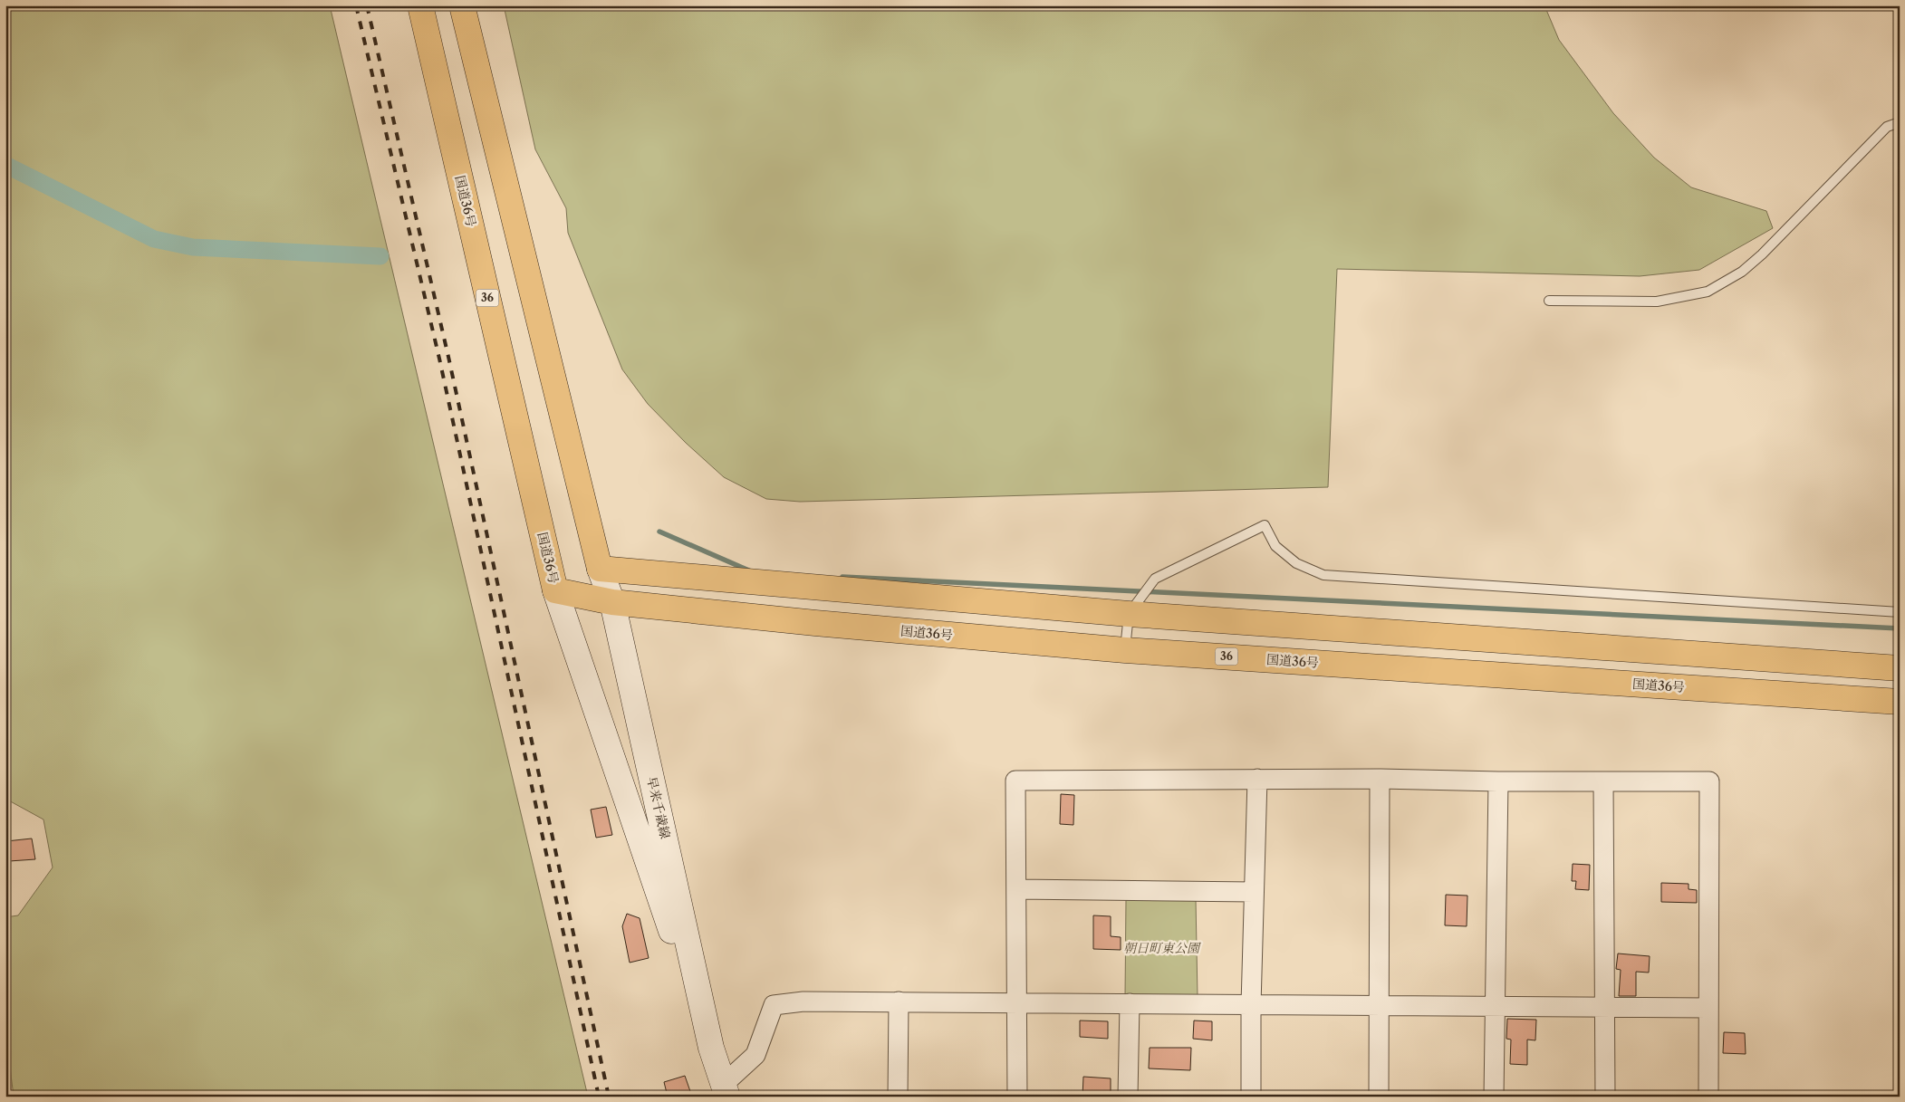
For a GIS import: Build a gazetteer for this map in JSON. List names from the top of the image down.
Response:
{
  "streets": {
    "highway": ["国道36号", "36"],
    "main road": ["早来千歳線"]
  },
  "crossings": [
    ["国道36号", "早来千歳線"]
  ],
  "parks": ["朝日町東公園"]
}
